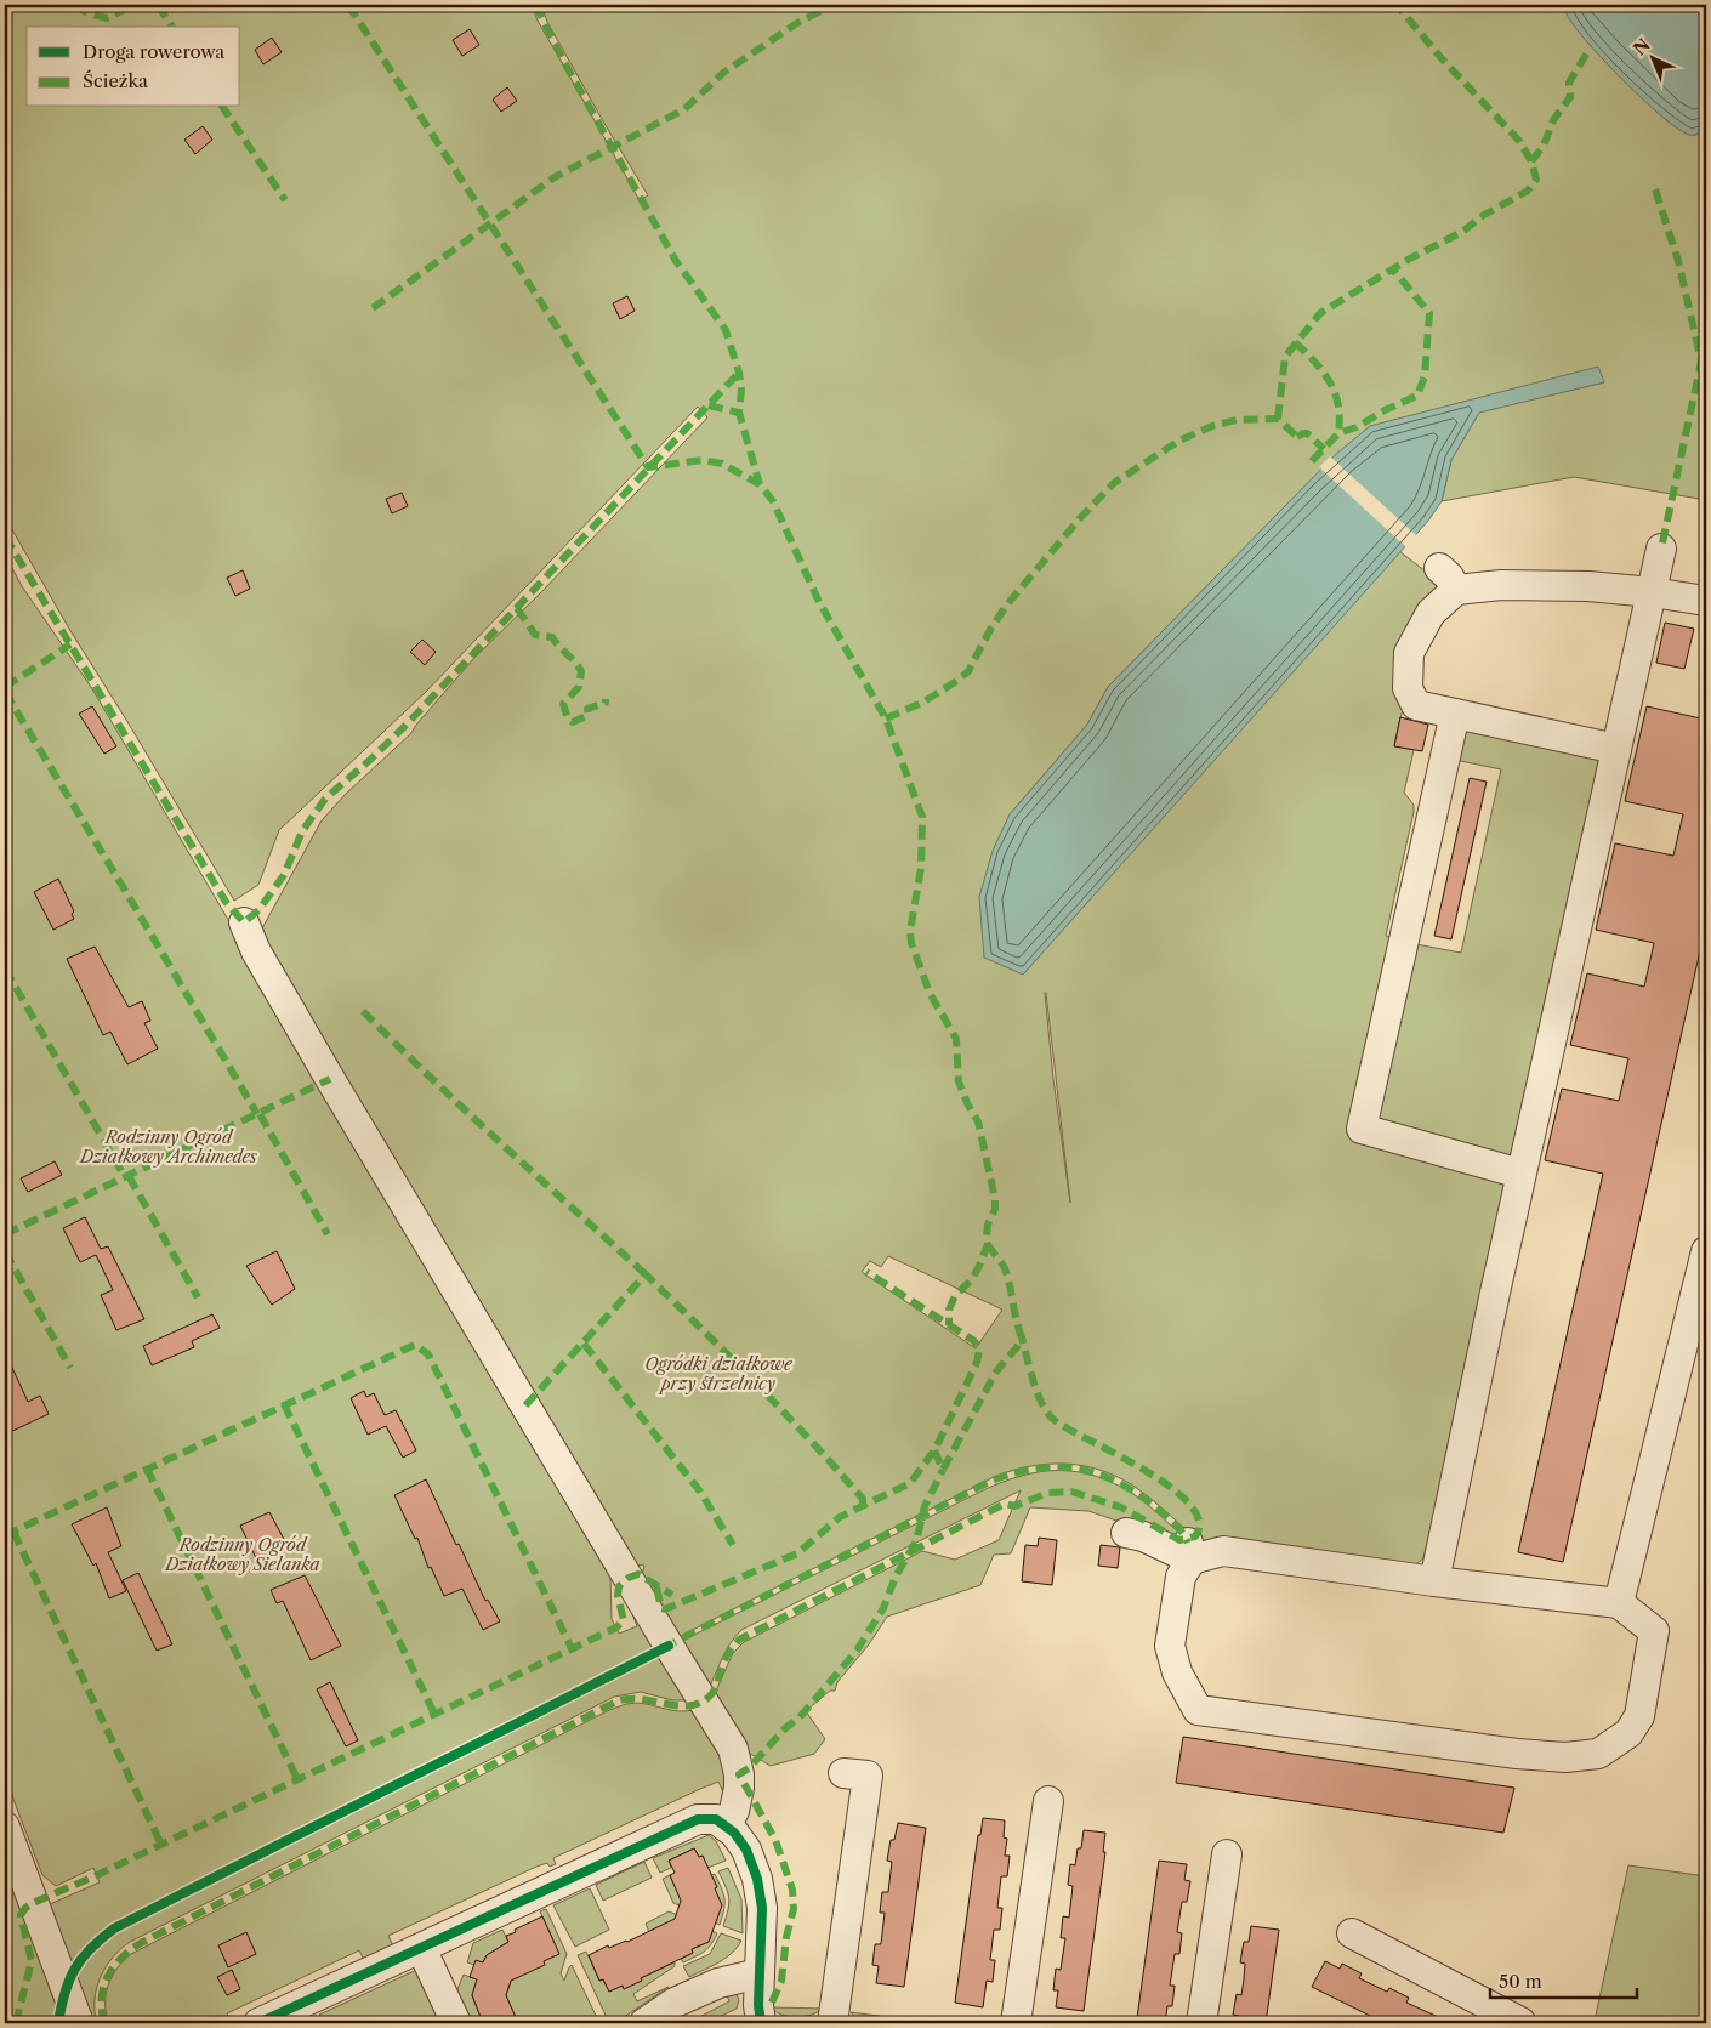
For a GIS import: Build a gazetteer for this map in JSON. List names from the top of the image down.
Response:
{
  "parks": ["Rodzinny Ogród Działkowy Archimedes", "Ogródki działkowe przy strzelnicy", "Rodzinny Ogród Działkowy Sielanka"],
  "legend": ["Droga rowerowa", "Ścieżka"],
  "scale_bar": "50 m",
  "north": "top left"
}
